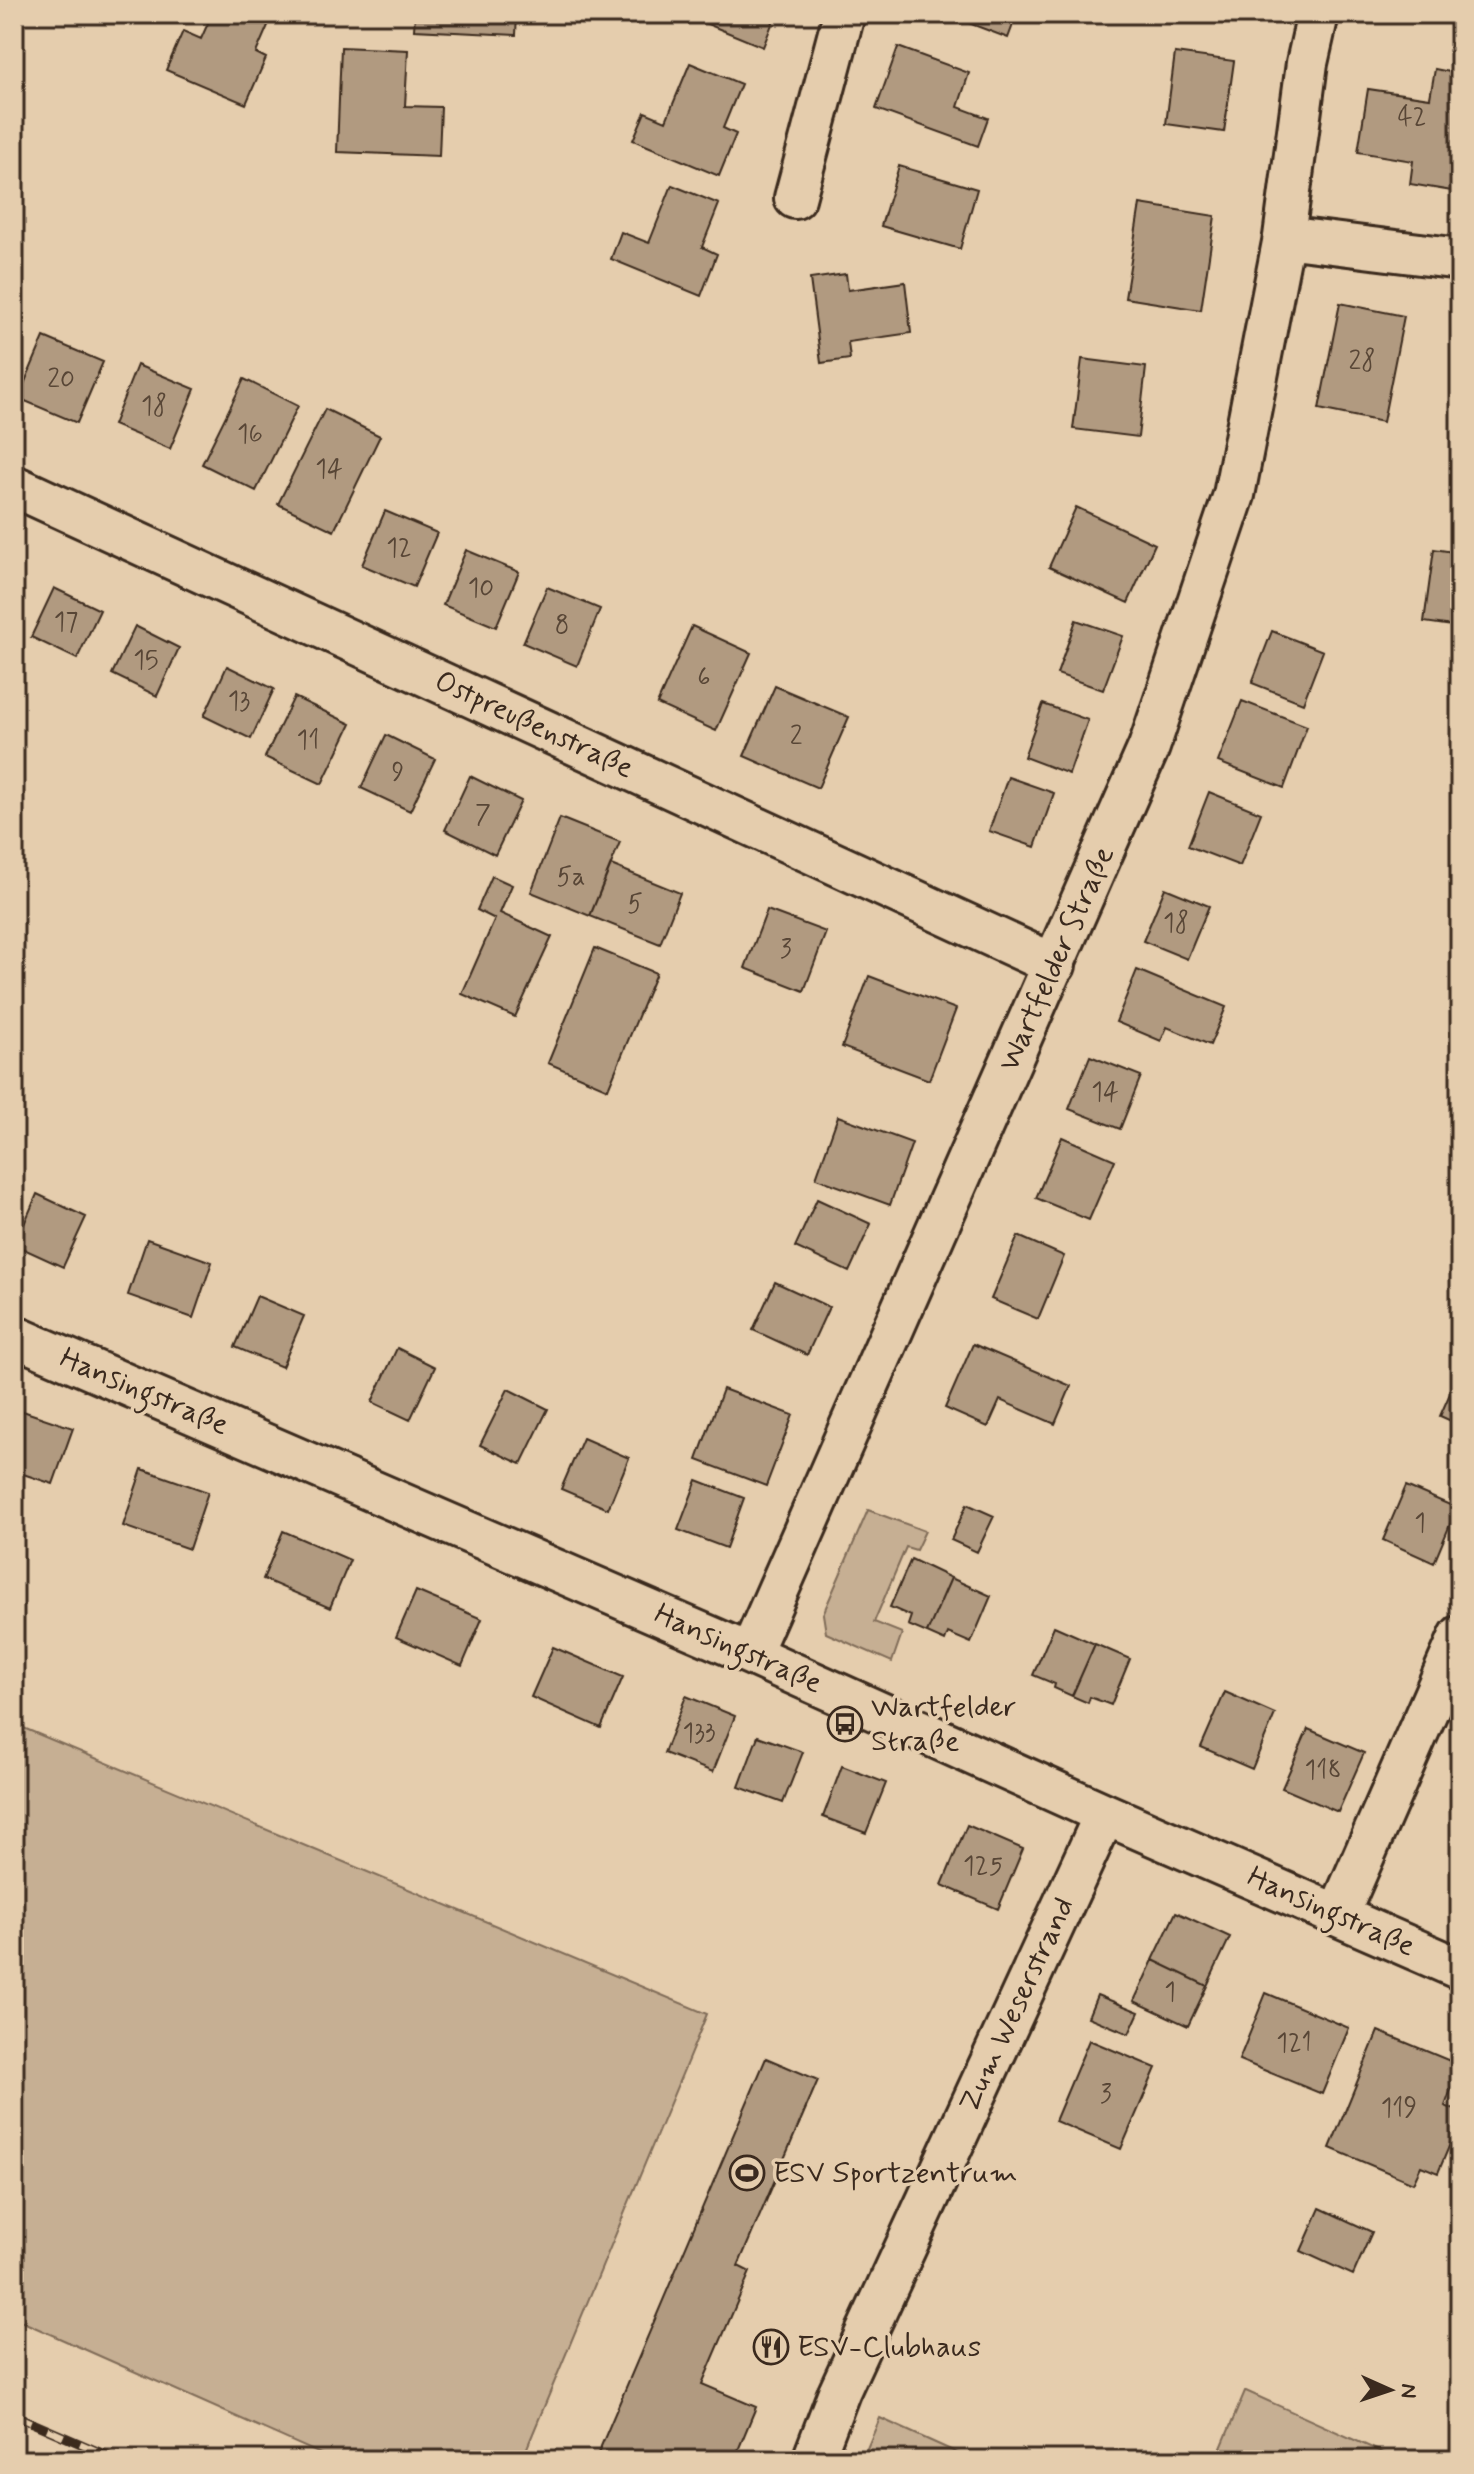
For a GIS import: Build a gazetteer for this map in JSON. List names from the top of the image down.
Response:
{
  "streets": {
    "street": [
      "Ostpreußenstraße",
      "Wartfelder Straße",
      "Hansingstraße",
      "Zum Weserstrand"
    ]
  },
  "crossings": [
    ["Ostpreußenstraße", "Wartfelder Straße"],
    ["Wartfelder Straße", "Hansingstraße"],
    ["Hansingstraße", "Zum Weserstrand"]
  ],
  "places": {
    "bus stop": ["Wartfelder Straße"],
    "sports": ["ESV Sportzentrum"],
    "restaurant": ["ESV-Clubhaus"]
  },
  "house_numbers": [
    "42",
    "28",
    "20",
    "18",
    "16",
    "14",
    "12",
    "10",
    "17",
    "8",
    "15",
    "6",
    "13",
    "2",
    "11",
    "9",
    "7",
    "5a",
    "5",
    "18",
    "3",
    "14",
    "1",
    "133",
    "118",
    "125",
    "1",
    "121",
    "3",
    "119"
  ],
  "north": "right"
}
